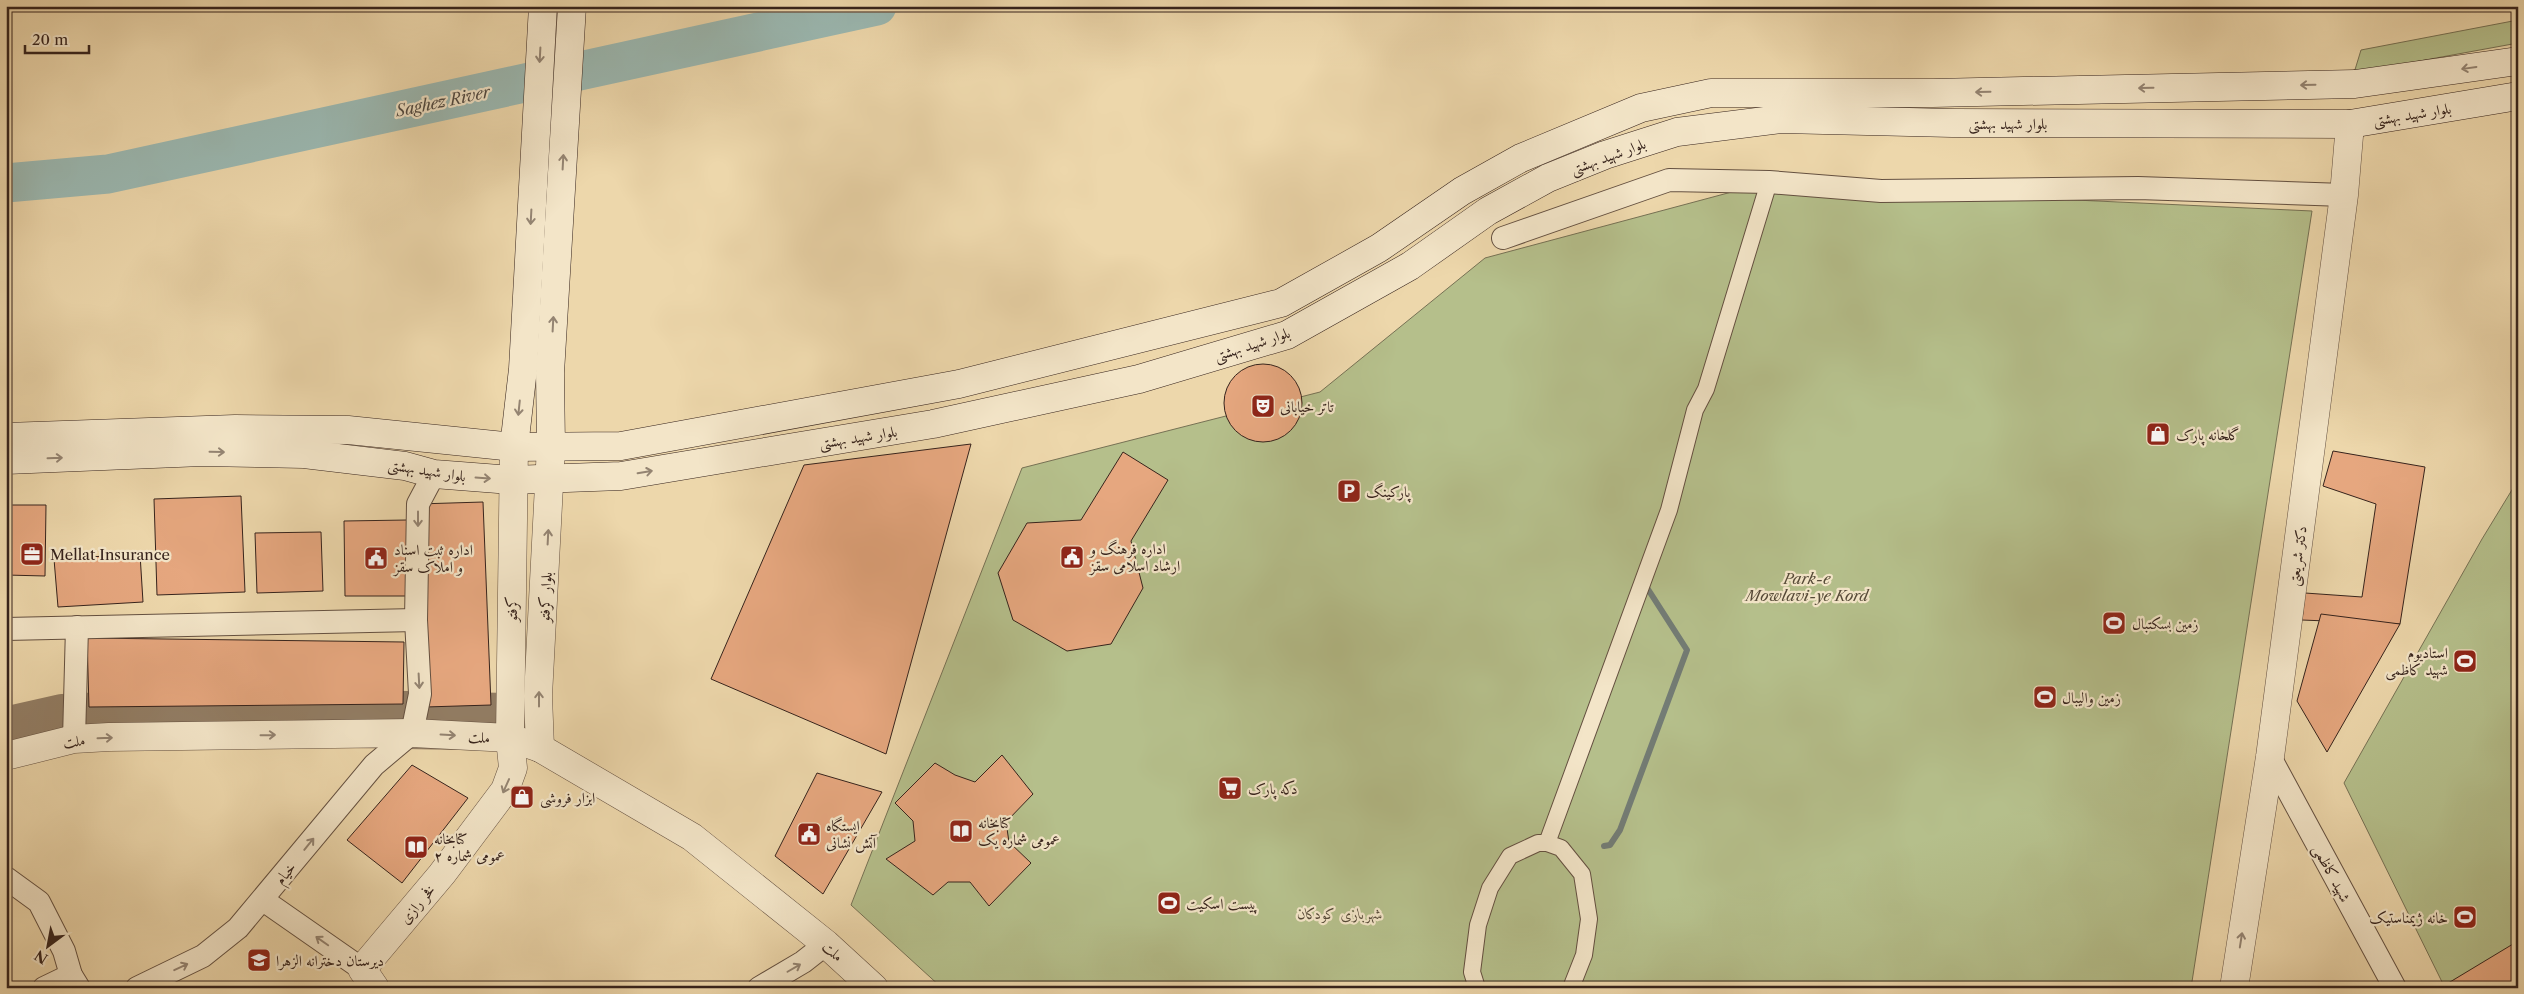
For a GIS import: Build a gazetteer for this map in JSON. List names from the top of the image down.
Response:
{
  "streets": {
    "main road": [
      "بلوار شهید بهشتی",
      "دکتر شریعتی",
      "بلوار کرفتو",
      "کرفتو",
      "ملت",
      "فخر رازی"
    ],
    "street": ["خیام", "شهید کاظمی"]
  },
  "crossings": [
    ["بلوار شهید بهشتی", "دکتر شریعتی"],
    ["بلوار شهید بهشتی", "بلوار کرفتو"],
    ["بلوار شهید بهشتی", "کرفتو"],
    ["دکتر شریعتی", "شهید کاظمی"],
    ["بلوار کرفتو", "ملت"],
    ["کرفتو", "ملت"],
    ["کرفتو", "فخر رازی"],
    ["ملت", "خیام"],
    ["ملت", "فخر رازی"]
  ],
  "one_way": [
    "بلوار کرفتو",
    "کرفتو",
    "ملت",
    "خیام",
    "فخر رازی"
  ],
  "water": ["Saghez River"],
  "parks": ["Park-e Mowlavi-ye Kord", "شهربازی کودکان"],
  "places": {
    "theatre": ["تاتر خیابانی"],
    "shop": ["گلخانه پارک", "ابزار فروشی"],
    "parking": ["پارکینگ"],
    "office": ["Mellat Insurance"],
    "public building": ["اداره فرهنگ و ارشاد اسلامی سقز", "اداره ثبت اسناد و املاک سقز", "ایستگاه آتش نشانی"],
    "sports": [
      "زمین بسکتبال",
      "استادیوم شهید کاظمی",
      "زمین والیبال",
      "پیست اسکیت",
      "خانه ژیمناستیک"
    ],
    "supermarket": ["دکه پارک"],
    "library": ["کتابخانه عمومی شماره یک", "کتابخانه عمومی شماره ۲"],
    "school or university": ["دیرستان دخترانه الزهرا"]
  },
  "scale_bar": "20 m",
  "north": "bottom left"
}
